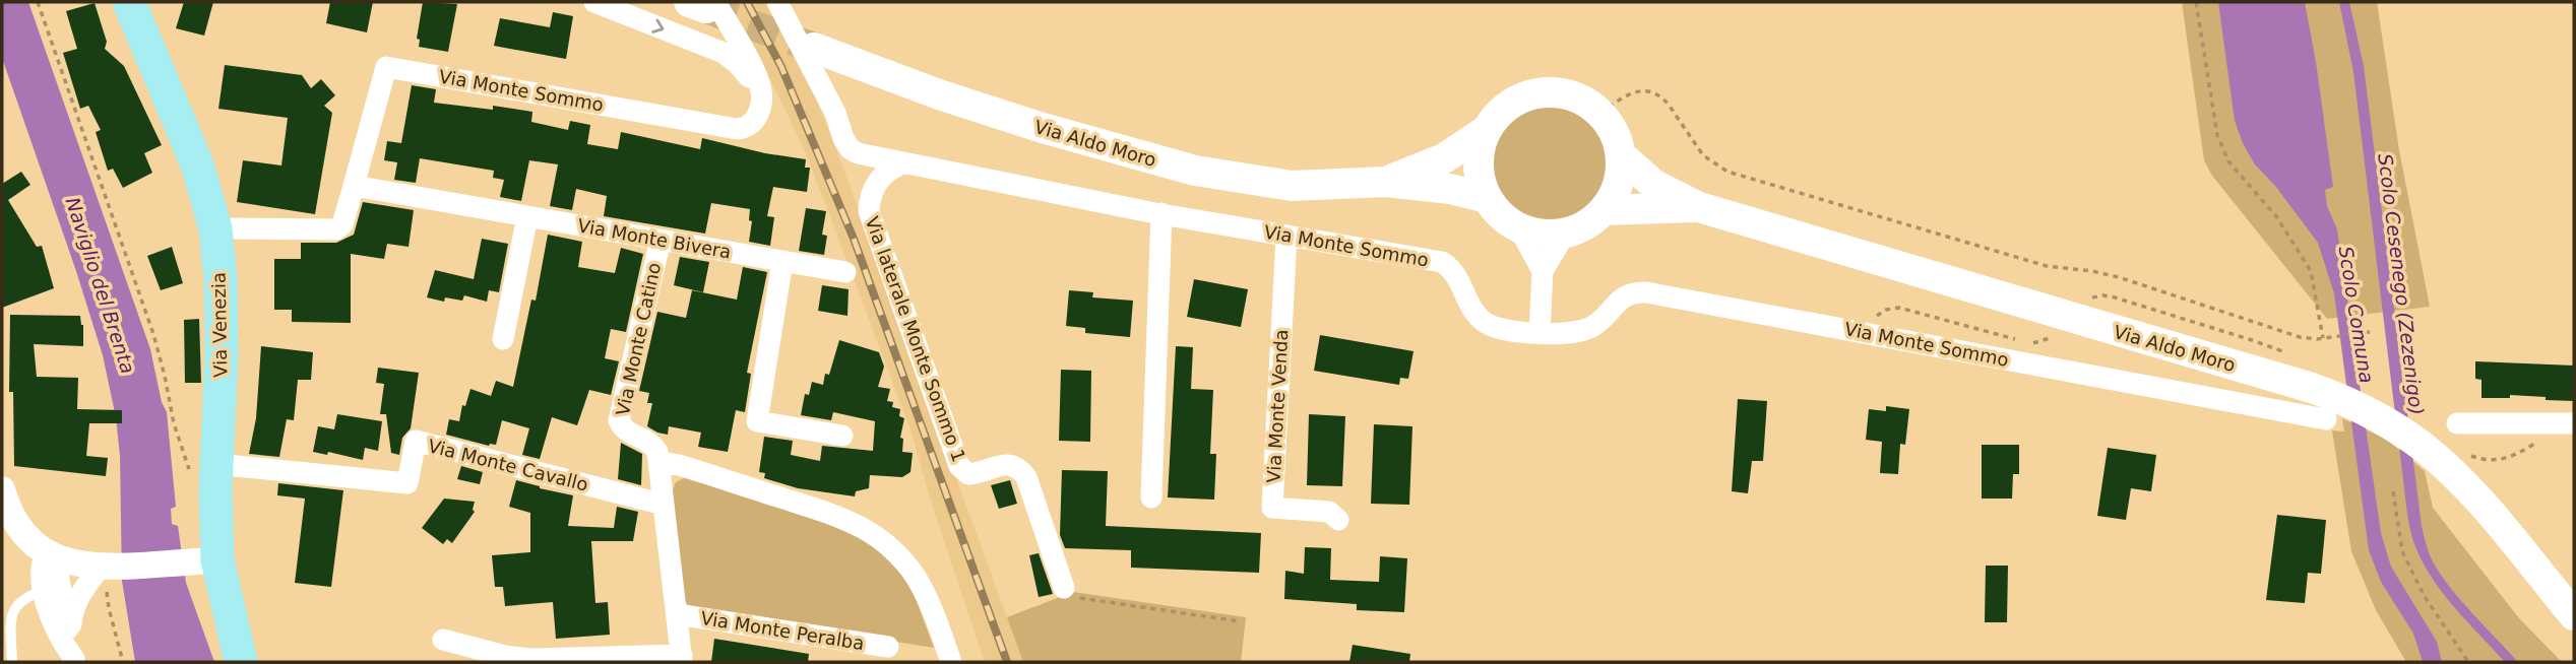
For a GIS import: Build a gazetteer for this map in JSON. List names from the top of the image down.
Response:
{
  "streets": {
    "main road": ["Via Aldo Moro", "Via Venezia"],
    "street": [
      "Via Monte Sommo",
      "Via Monte Bivera",
      "Via Monte Catino",
      "Via laterale Monte Sommo 1",
      "Via Monte Venda",
      "Via Monte Cavallo",
      "Via Monte Peralba"
    ]
  },
  "crossings": [
    ["Via Monte Sommo", "Via Monte Bivera"],
    ["Via Monte Sommo", "Via laterale Monte Sommo 1"],
    ["Via Monte Sommo", "Via Monte Venda"],
    ["Via Monte Bivera", "Via Monte Catino"],
    ["Via Venezia", "Via Monte Cavallo"]
  ],
  "water": ["Scolo Cesenego (Zezenigo)", "Naviglio del Brenta", "Scolo Comuna"]
}
